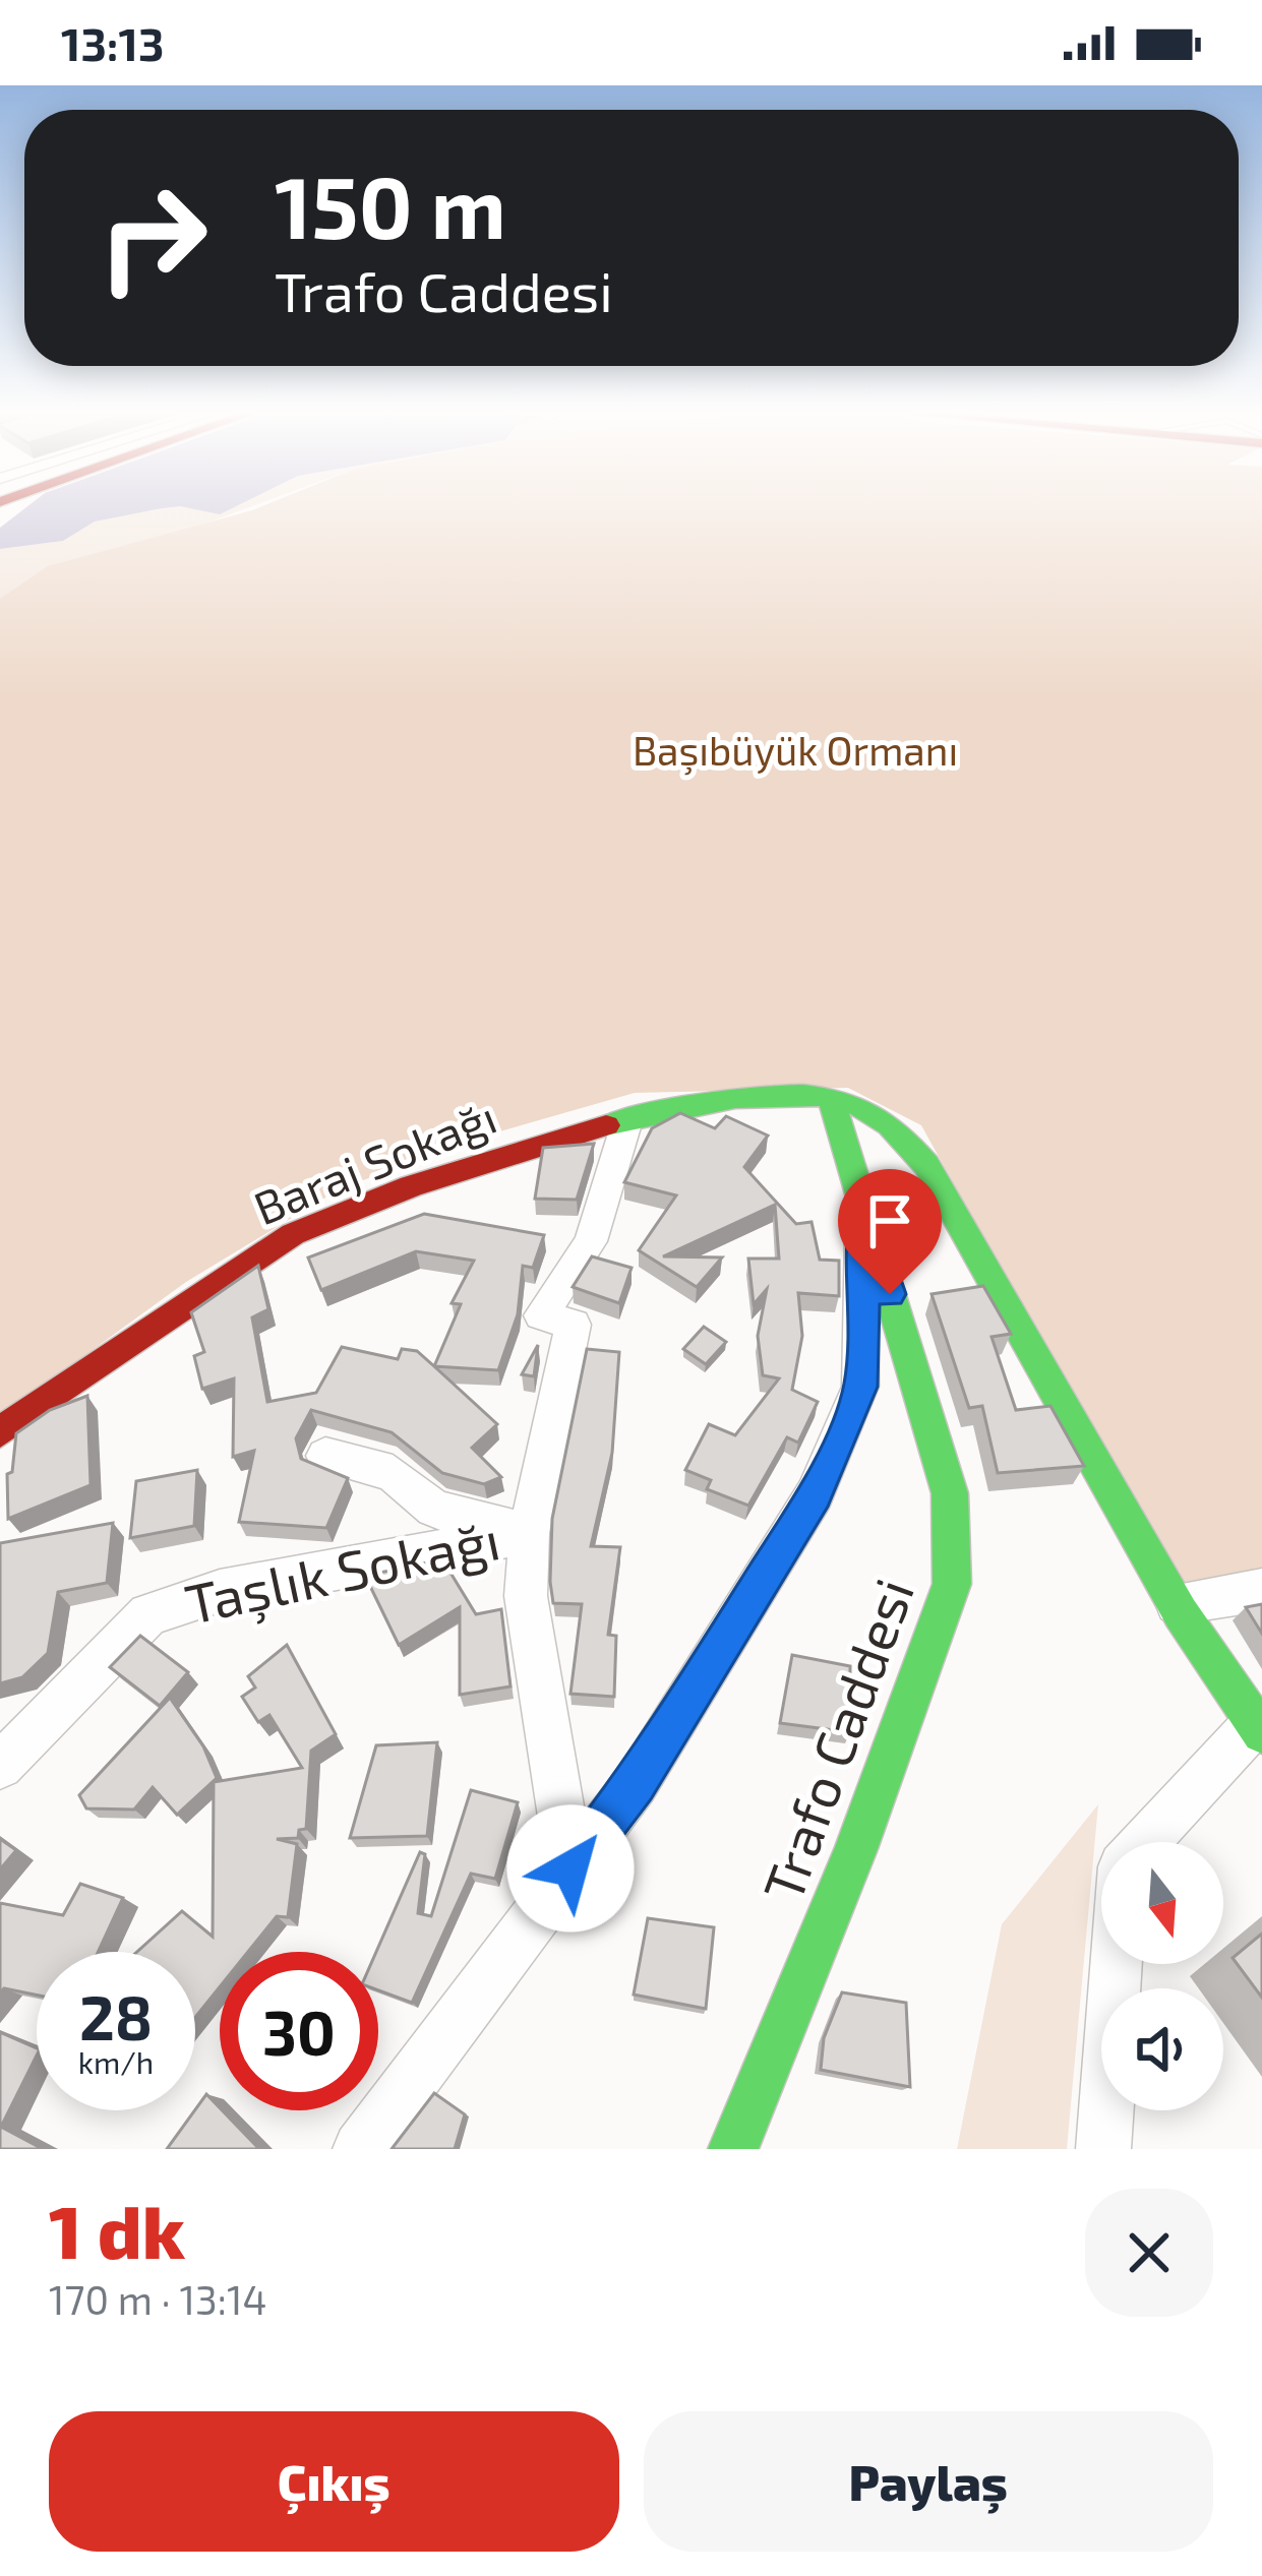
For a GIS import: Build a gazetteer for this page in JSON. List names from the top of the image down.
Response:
{
  "streets": {
    "main road": ["Baraj Sokağı", "Trafo Caddesi"],
    "street": ["Taşlık Sokağı"]
  },
  "crossings": [
    ["Baraj Sokağı", "Trafo Caddesi"]
  ],
  "parks": ["Başıbüyük Ormanı"],
  "north": "bottom",
  "page": {
    "status": "13:13",
    "turn": ["150 m", "Trafo Caddesi"],
    "speed": "28 km/h",
    "limit": "30",
    "heading": ["1 dk", "170 m · 13:14"],
    "buttons": ["Çıkış", "Paylaş"]
  }
}
